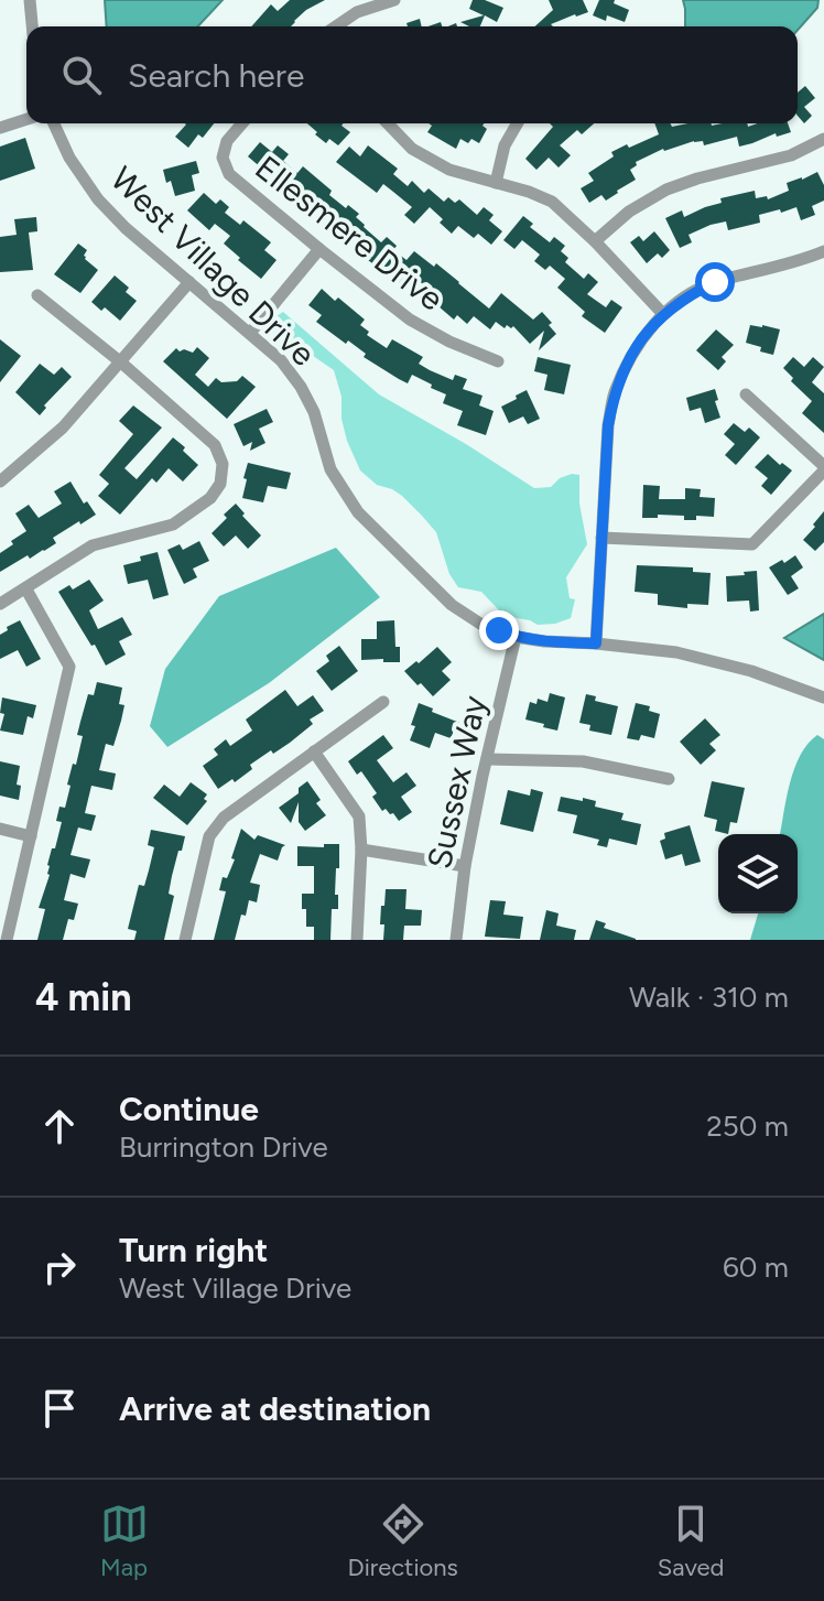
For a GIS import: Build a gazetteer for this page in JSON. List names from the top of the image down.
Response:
{
  "streets": {
    "street": ["Ellesmere Drive", "West Village Drive", "Sussex Way"]
  },
  "crossings": [
    ["West Village Drive", "Sussex Way"]
  ],
  "page": {
    "search": "Search here",
    "heading": ["4 min", "Walk · 310 m"],
    "list": [
      ["Continue", "Burrington Drive", "250 m"],
      ["Turn right", "West Village Drive", "60 m"],
      "Arrive at destination"
    ],
    "nav": ["Map", "Directions", "Saved"]
  }
}
